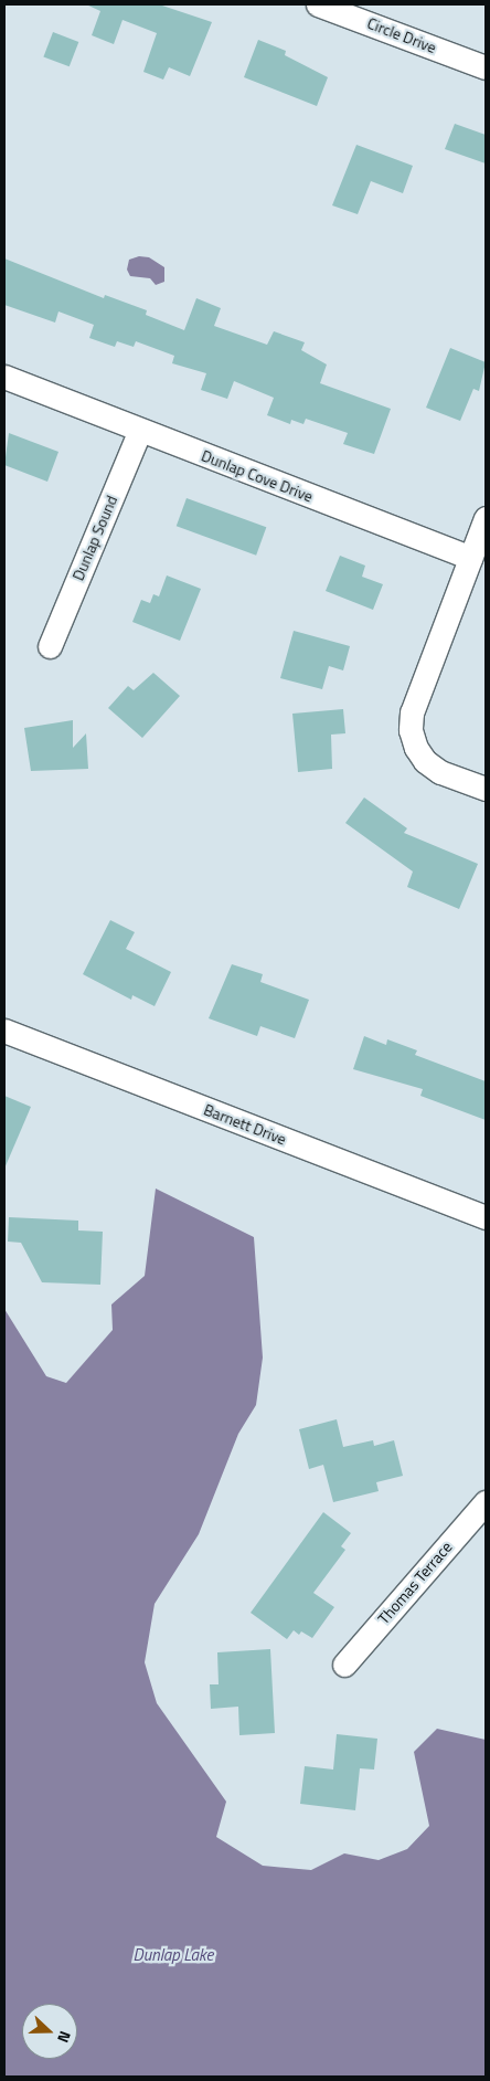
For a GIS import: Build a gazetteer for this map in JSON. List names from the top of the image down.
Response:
{
  "streets": {
    "street": [
      "Circle Drive",
      "Dunlap Cove Drive",
      "Dunlap Sound",
      "Barnett Drive",
      "Thomas Terrace"
    ]
  },
  "crossings": [
    ["Dunlap Cove Drive", "Dunlap Sound"]
  ],
  "water": ["Dunlap Lake"],
  "north": "right"
}
